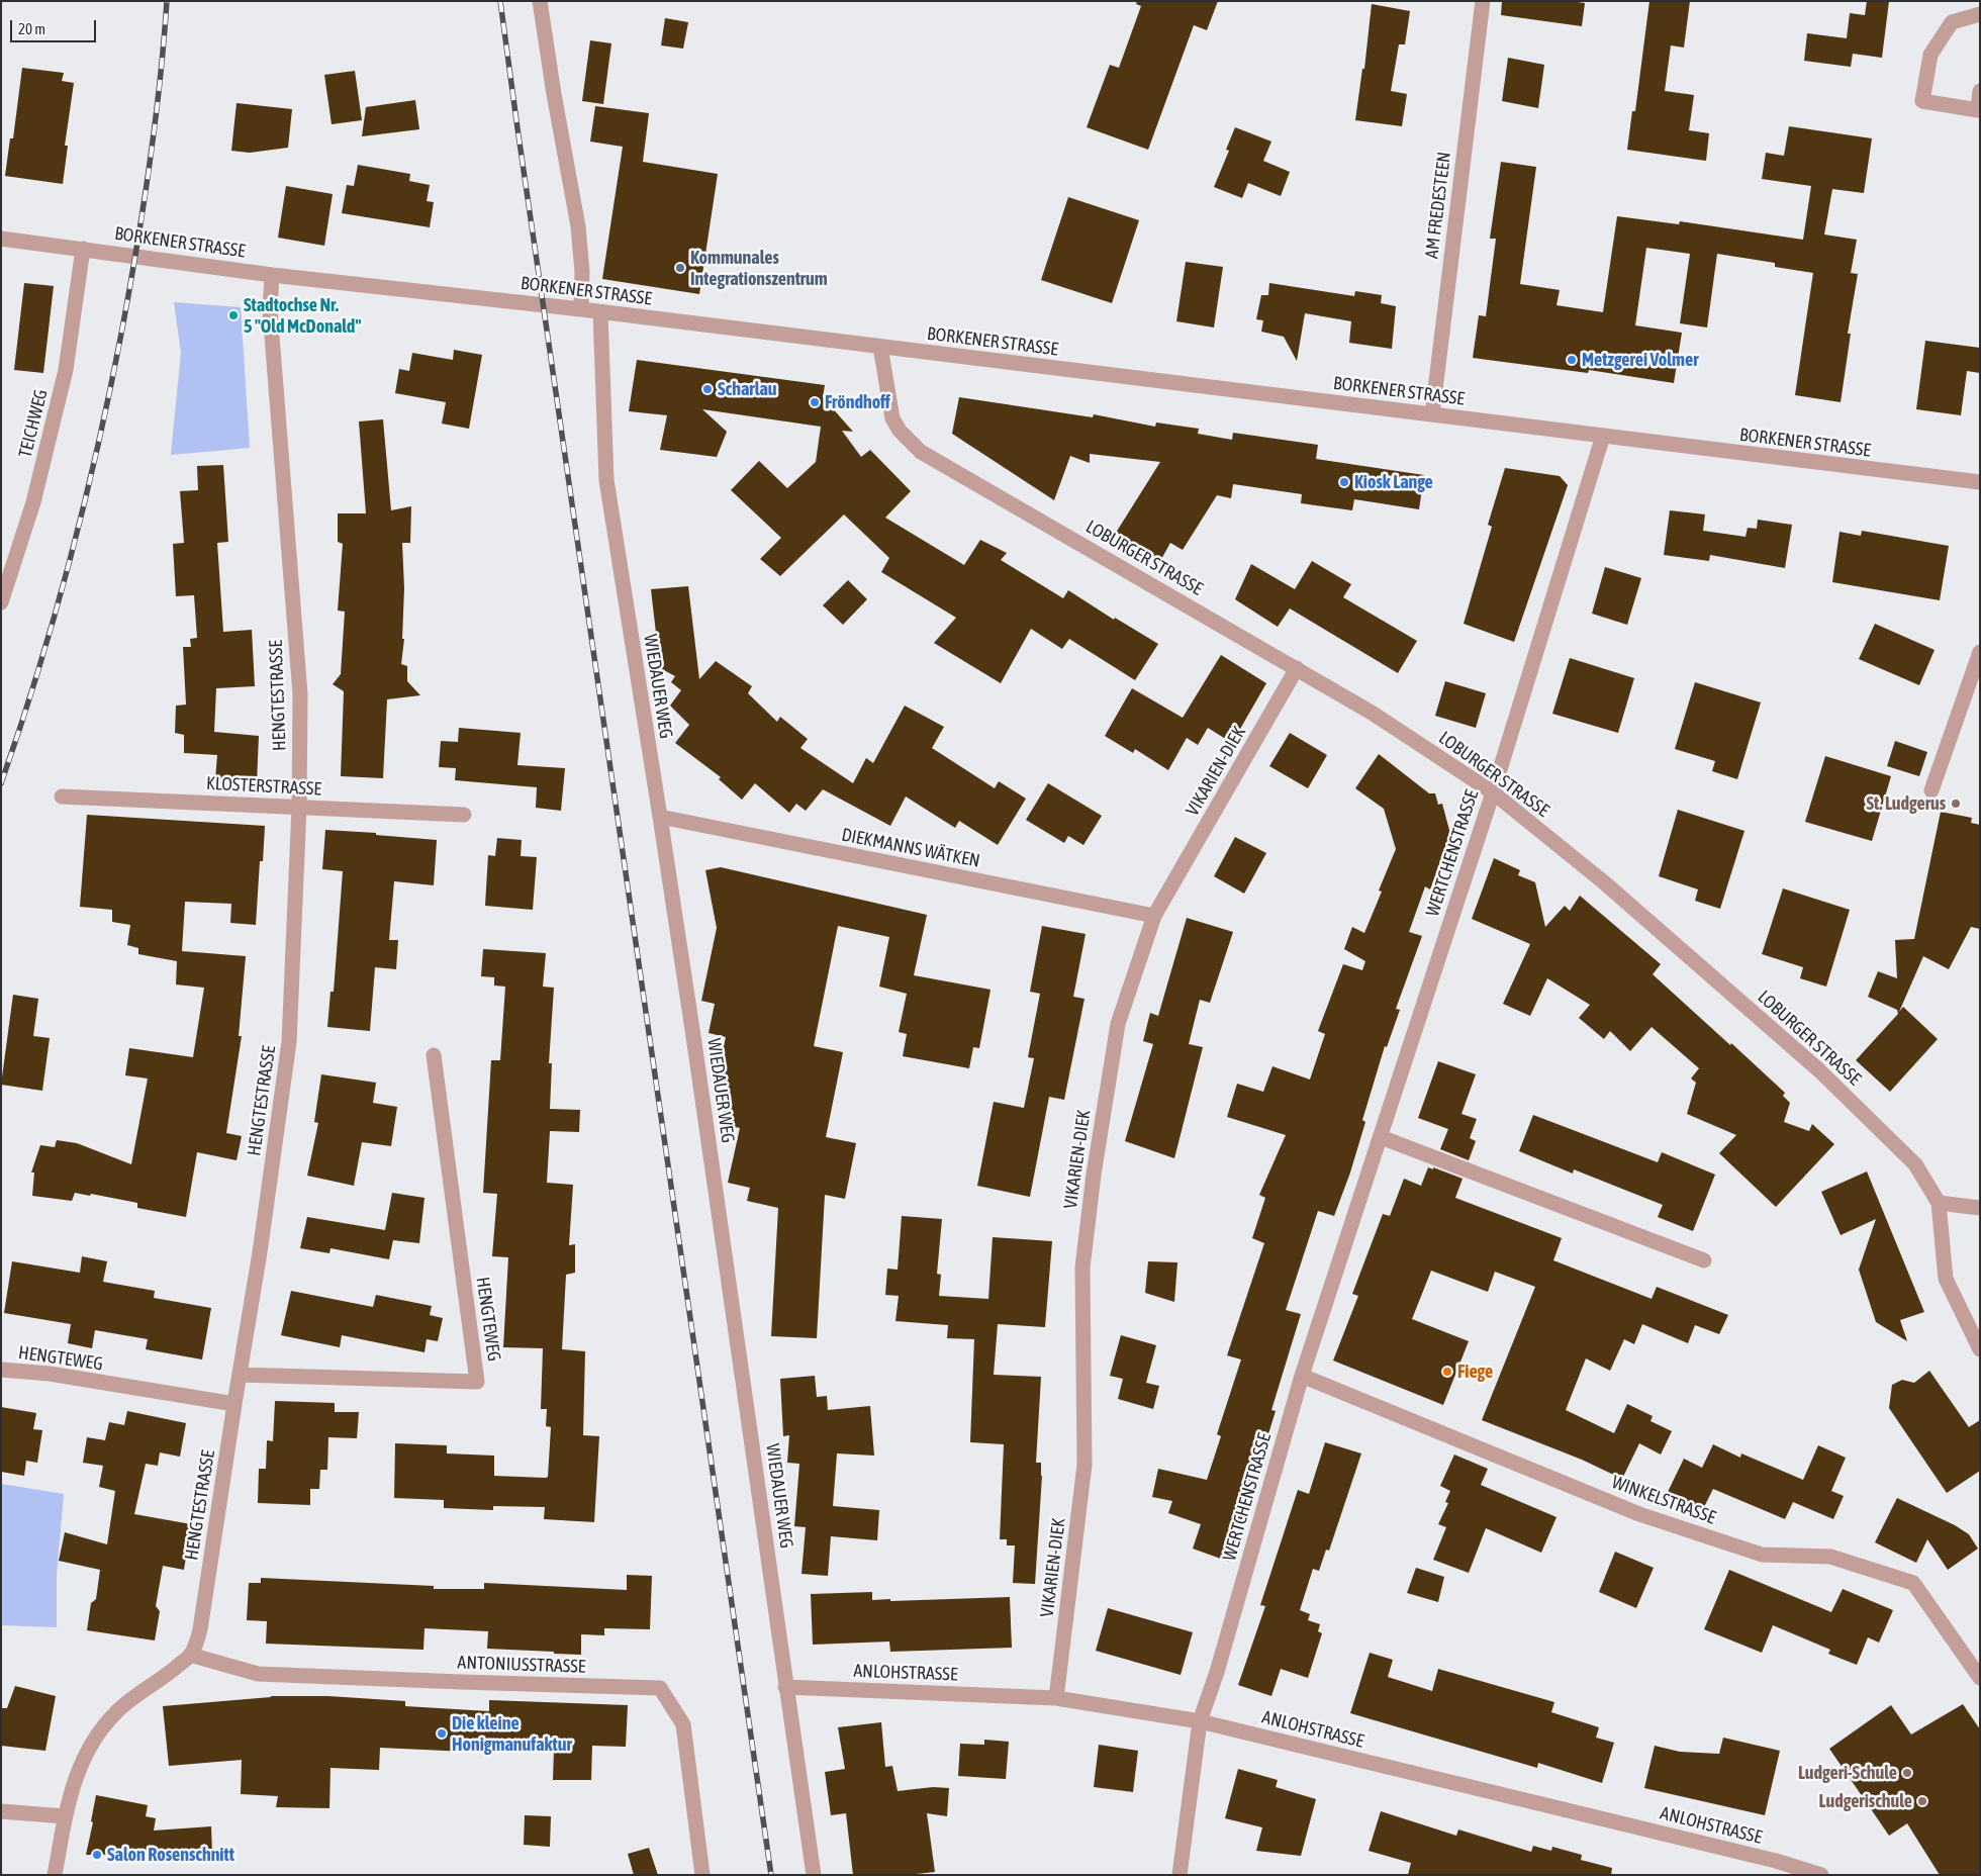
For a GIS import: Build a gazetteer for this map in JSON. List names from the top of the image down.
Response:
{
  "streets": {
    "street": [
      "AM FREDESTEEN",
      "BORKENER STRASSE",
      "TEICHWEG",
      "LOBURGER STRASSE",
      "WIEDAUER WEG",
      "HENGTESTRASSE",
      "VIKARIEN-DIEK",
      "KLOSTERSTRASSE",
      "DIEKMANNS WÄTKEN",
      "WERTCHENSTRASSE",
      "HENGTEWEG",
      "WINKELSTRASSE",
      "ANTONIUSSTRASSE",
      "ANLOHSTRASSE"
    ]
  },
  "crossings": [
    ["AM FREDESTEEN", "BORKENER STRASSE"],
    ["BORKENER STRASSE", "TEICHWEG"],
    ["BORKENER STRASSE", "LOBURGER STRASSE"],
    ["BORKENER STRASSE", "WIEDAUER WEG"],
    ["BORKENER STRASSE", "HENGTESTRASSE"],
    ["BORKENER STRASSE", "WERTCHENSTRASSE"],
    ["LOBURGER STRASSE", "VIKARIEN-DIEK"],
    ["LOBURGER STRASSE", "WERTCHENSTRASSE"],
    ["WIEDAUER WEG", "DIEKMANNS WÄTKEN"],
    ["WIEDAUER WEG", "ANLOHSTRASSE"],
    ["HENGTESTRASSE", "KLOSTERSTRASSE"],
    ["HENGTESTRASSE", "HENGTEWEG"],
    ["HENGTESTRASSE", "ANTONIUSSTRASSE"],
    ["VIKARIEN-DIEK", "DIEKMANNS WÄTKEN"],
    ["VIKARIEN-DIEK", "ANLOHSTRASSE"],
    ["WERTCHENSTRASSE", "WINKELSTRASSE"],
    ["WERTCHENSTRASSE", "ANLOHSTRASSE"]
  ],
  "places": [
    "Kommunales Integrationszentrum",
    "Stadtochse Nr. 5 \"Old McDonald\"",
    "Metzgerei Volmer",
    "Scharlau",
    "Fröndhoff",
    "Kiosk Lange",
    "St. Ludgerus",
    "Fiege",
    "Die kleine Honigmanufaktur",
    "Ludgeri-Schule",
    "Ludgerischule",
    "Salon Rosenschnitt"
  ],
  "scale_bar": "20 m"
}
